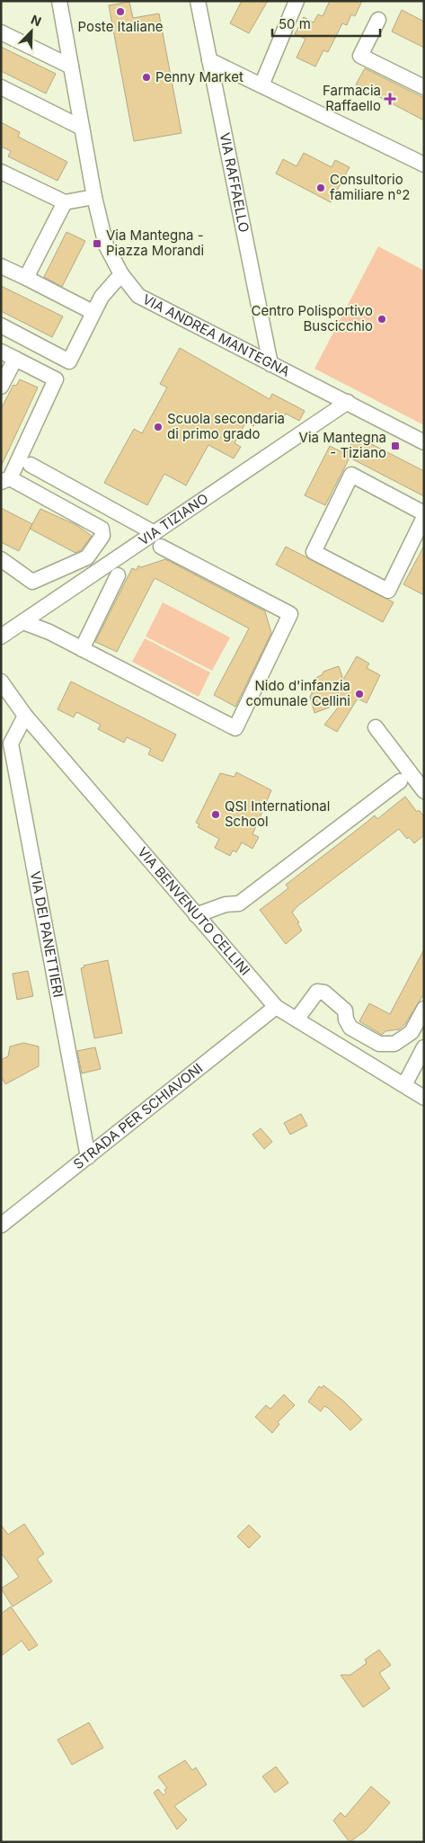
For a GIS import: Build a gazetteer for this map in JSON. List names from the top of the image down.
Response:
{
  "streets": {
    "street": [
      "VIA RAFFAELLO",
      "VIA ANDREA MANTEGNA",
      "VIA TIZIANO",
      "VIA BENVENUTO CELLINI",
      "VIA DEI PANETTIERI",
      "STRADA PER SCHIAVONI"
    ]
  },
  "crossings": [
    ["VIA RAFFAELLO", "VIA ANDREA MANTEGNA"],
    ["VIA ANDREA MANTEGNA", "VIA TIZIANO"],
    ["VIA BENVENUTO CELLINI", "VIA DEI PANETTIERI"],
    ["VIA BENVENUTO CELLINI", "STRADA PER SCHIAVONI"],
    ["VIA DEI PANETTIERI", "STRADA PER SCHIAVONI"]
  ],
  "places": {
    "other": [
      "Poste Italiane",
      "Penny Market",
      "Consultorio familiare n°2",
      "Centro Polisportivo Buscicchio",
      "Scuola secondaria di primo grado",
      "Nido d'infanzia comunale Cellini",
      "QSI International School"
    ],
    "health": ["Farmacia Raffaello"],
    "transit": ["Via Mantegna - Piazza Morandi", "Via Mantegna - Tiziano"]
  },
  "scale_bar": "50 m",
  "north": "top right"
}
